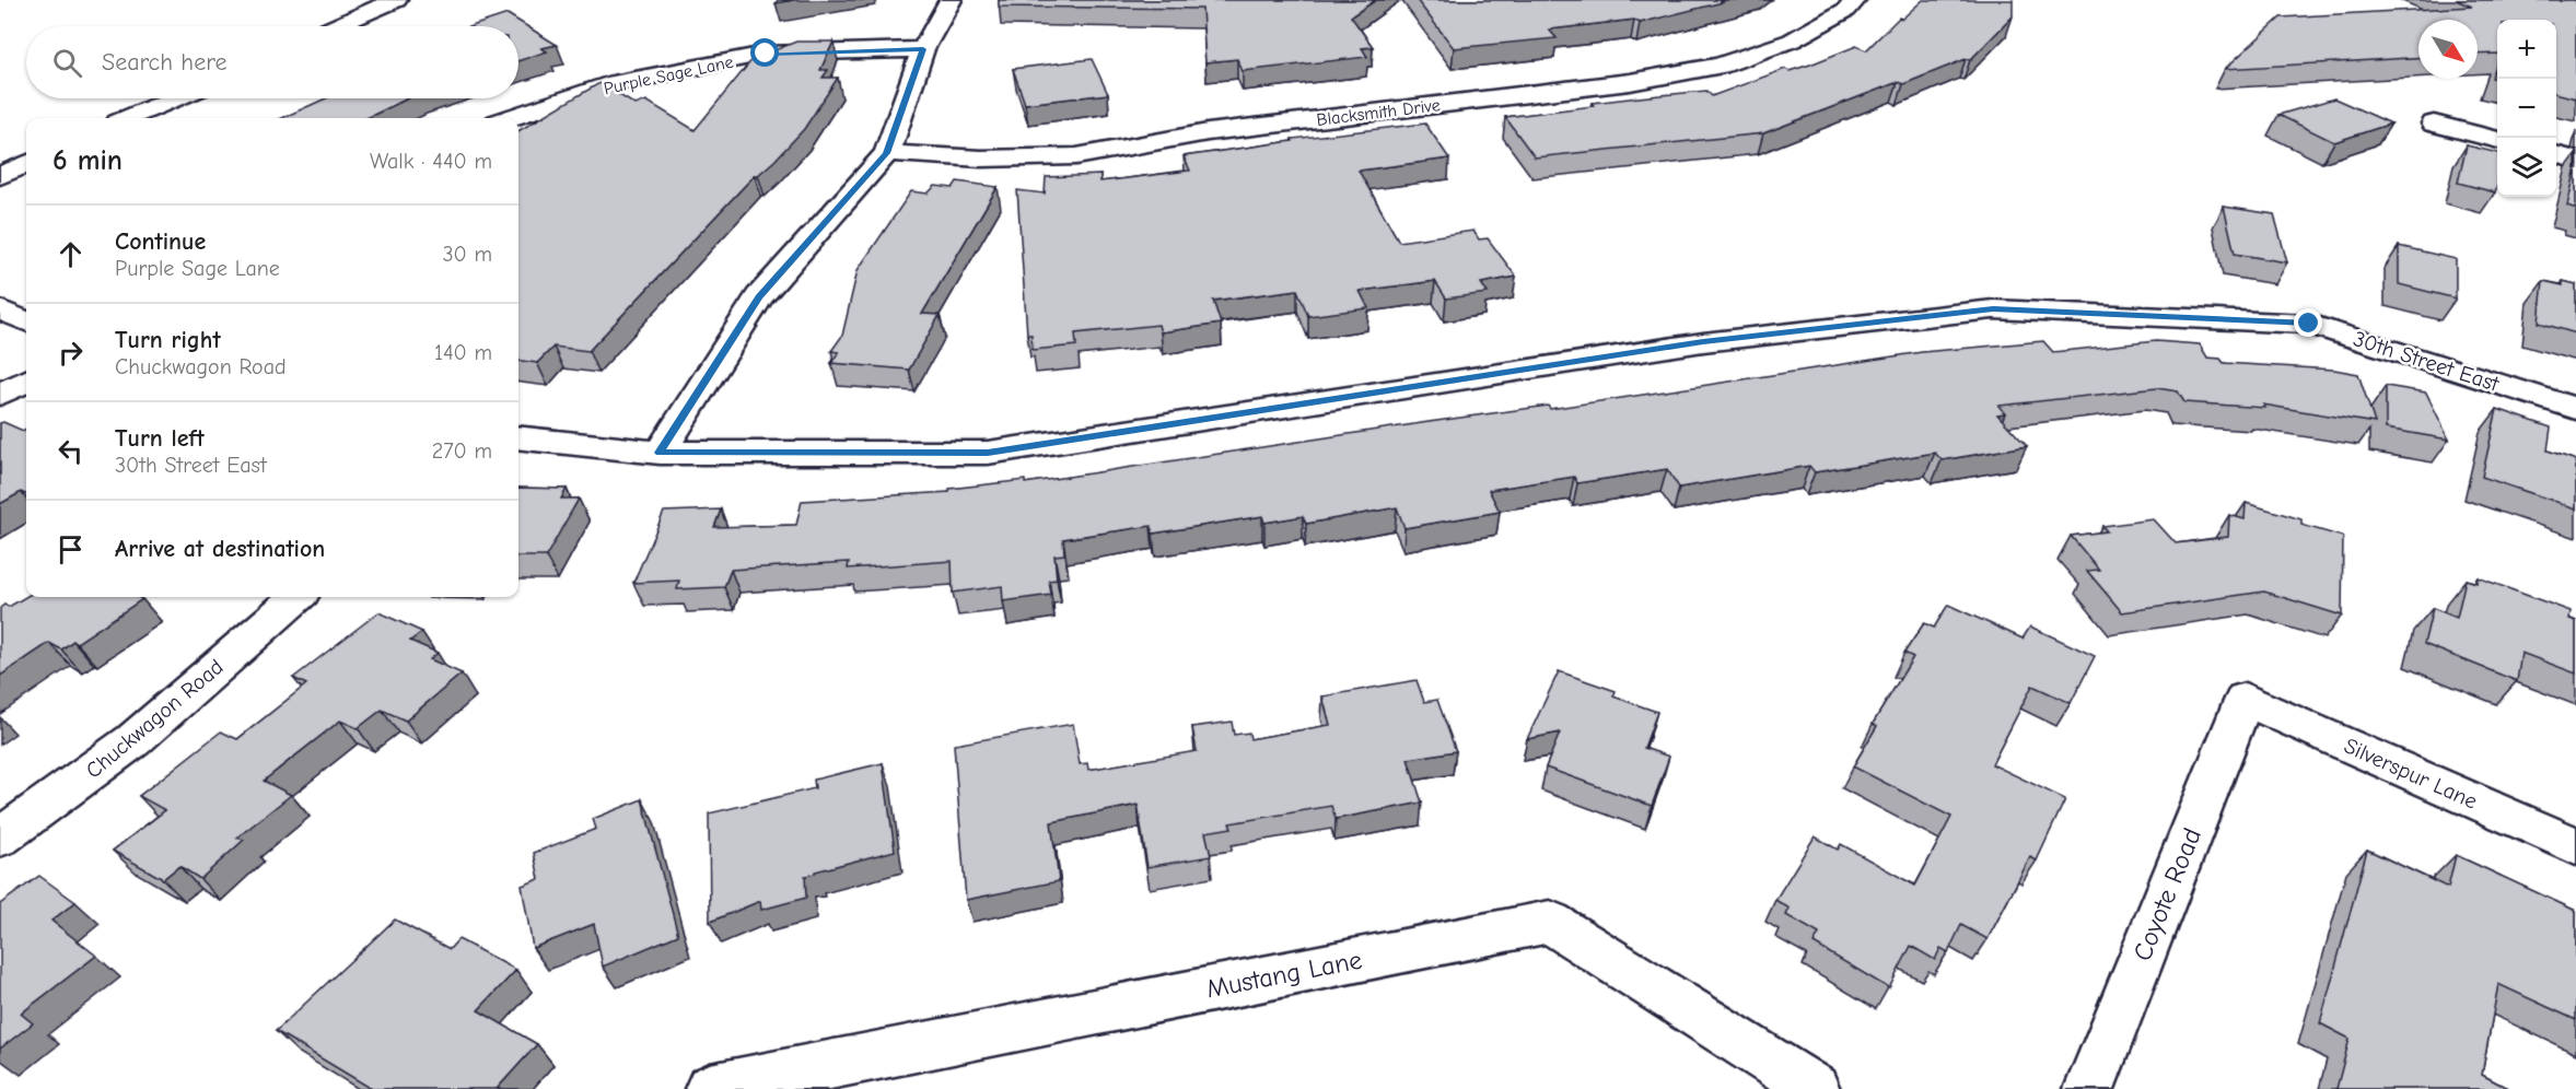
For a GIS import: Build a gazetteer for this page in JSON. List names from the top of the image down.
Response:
{
  "streets": {
    "street": [
      "Purple Sage Lane",
      "Blacksmith Drive",
      "30th Street East",
      "Chuckwagon Road",
      "Silverspur Lane",
      "Coyote Road",
      "Mustang Lane"
    ]
  },
  "crossings": [
    ["Silverspur Lane", "Coyote Road"]
  ],
  "north": "bottom right",
  "page": {
    "map_buttons": ["+", "−"],
    "search": "Search here",
    "heading": ["6 min", "Walk · 440 m"],
    "list": [
      ["Continue", "Purple Sage Lane", "30 m"],
      ["Turn right", "Chuckwagon Road", "140 m"],
      ["Turn left", "30th Street East", "270 m"],
      "Arrive at destination"
    ]
  }
}
